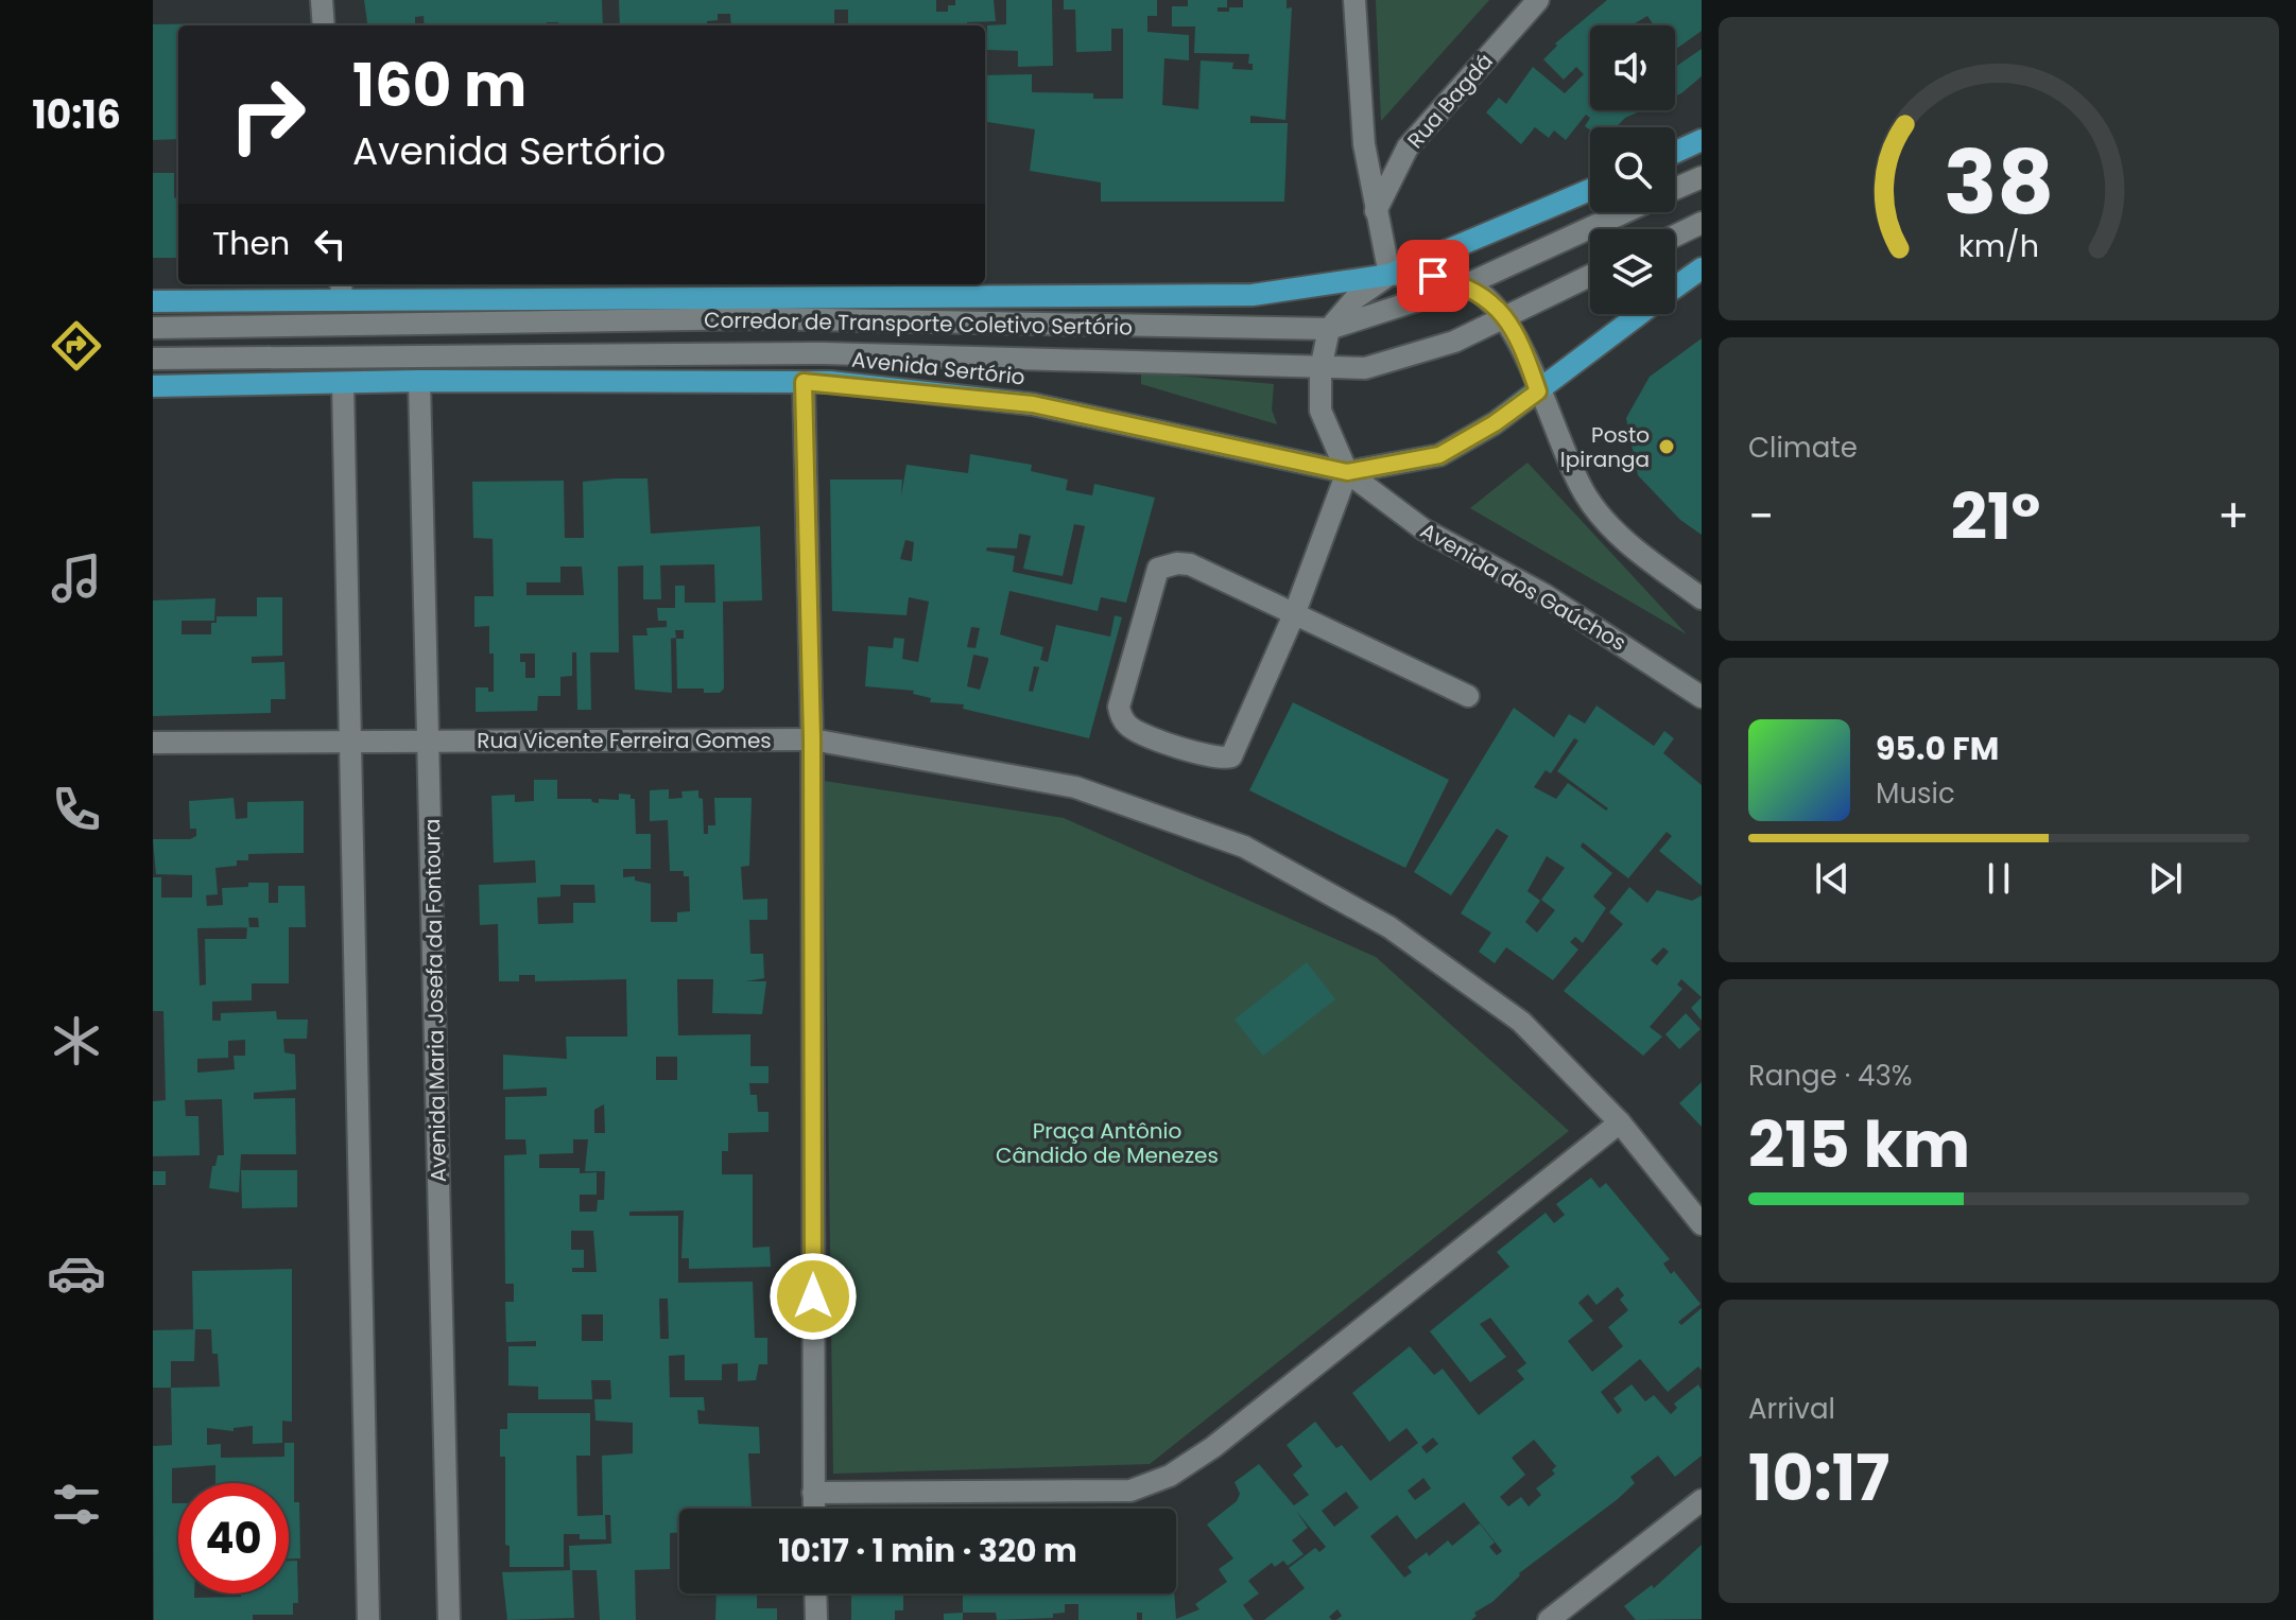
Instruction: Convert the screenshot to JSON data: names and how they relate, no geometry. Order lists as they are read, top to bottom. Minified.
{"streets":{"main road":["Avenida Sertório"],"street":["Rua Bagdá","Corredor de Transporte Coletivo Sertório","Avenida dos Gaúchos","Rua Vicente Ferreira Gomes","Avenida Maria Josefa da Fontoura"]},"crossings":[["Avenida Sertório","Avenida dos Gaúchos"],["Avenida Sertório","Avenida Maria Josefa da Fontoura"],["Rua Vicente Ferreira Gomes","Avenida Maria Josefa da Fontoura"]],"parks":["Praça Antônio Cândido de Menezes"],"places":["Posto Ipiranga"],"page":{"tabs":"10:16","turn":["160 m","Avenida Sertório"],"then":"Then","tile":["Climate",["Range · 43%","215 km"],["Arrival","10:17"]],"heat":["−","21°","+"],"song":["95.0 FM","Music"],"limit":"40","trip":"10:17 · 1 min · 320 m","gauge":["38","km/h"]}}
